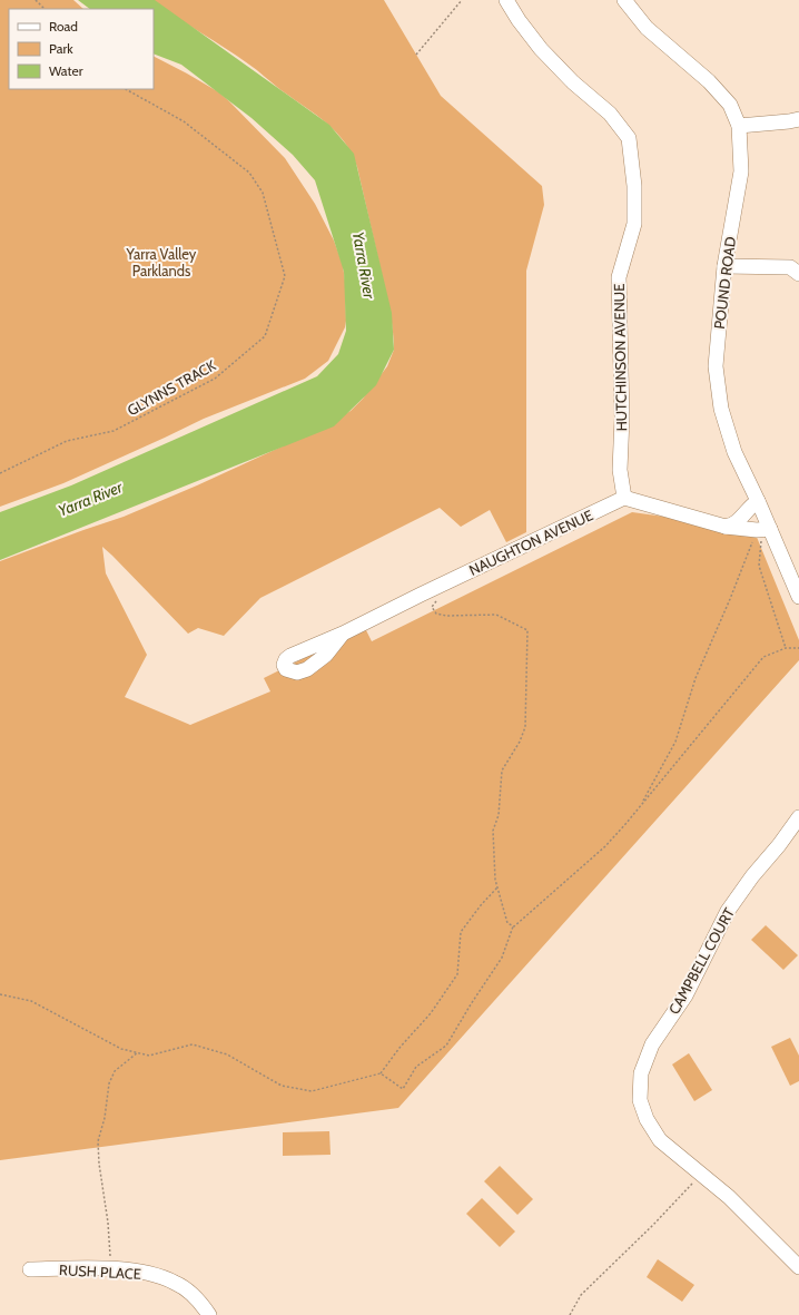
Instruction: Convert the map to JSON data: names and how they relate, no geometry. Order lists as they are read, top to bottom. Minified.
{"streets":{"street":["POUND ROAD","HUTCHINSON AVENUE","NAUGHTON AVENUE","CAMPBELL COURT","RUSH PLACE"],"path":["GLYNNS TRACK"]},"crossings":[["HUTCHINSON AVENUE","NAUGHTON AVENUE"]],"water":["Yarra River"],"parks":["Yarra Valley Parklands"],"legend":["Road","Park","Water"]}
